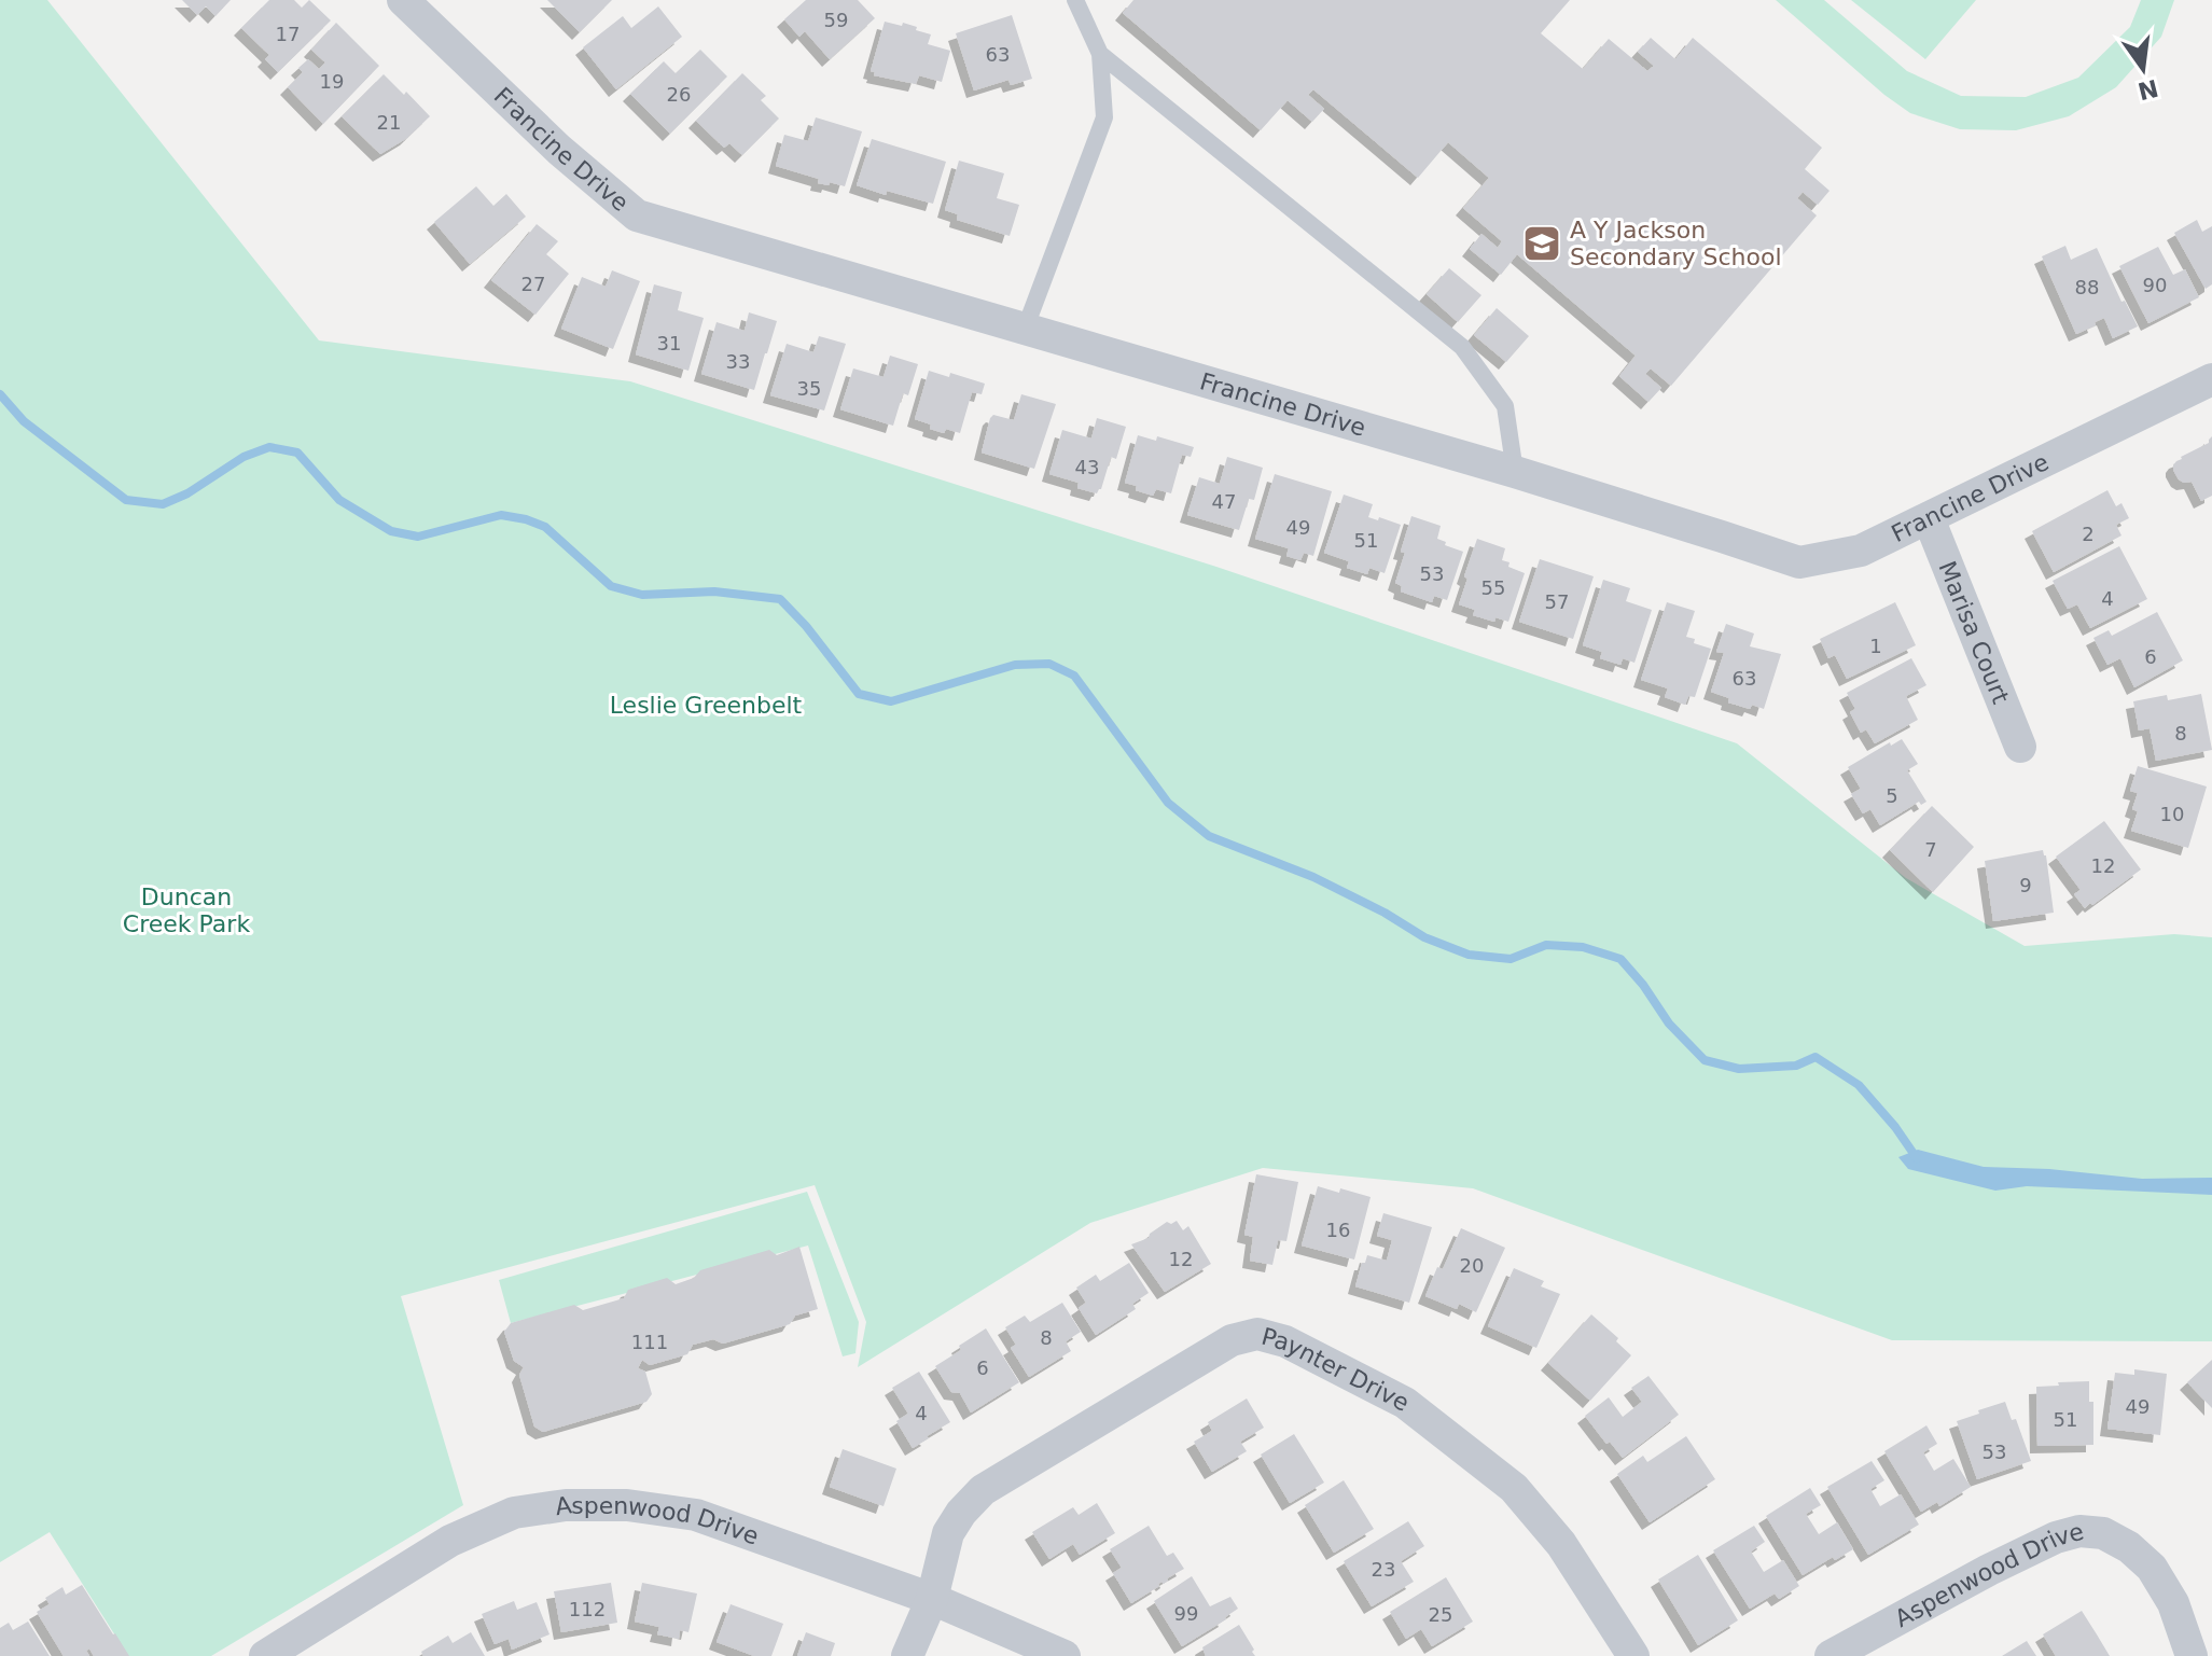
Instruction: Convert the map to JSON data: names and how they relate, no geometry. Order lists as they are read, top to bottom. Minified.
{"streets":{"street":["Francine Drive","Marisa Court","Paynter Drive","Aspenwood Drive"]},"crossings":[["Francine Drive","Marisa Court"],["Paynter Drive","Aspenwood Drive"]],"parks":["Leslie Greenbelt","Duncan Creek Park"],"places":{"school or university":["A Y Jackson Secondary School"]},"house_numbers":["59","17","63","19","26","21","27","90","88","31","33","35","43","47","49","2","51","53","55","4","57","1","6","63","8","5","10","7","12","9","16","12","20","8","111","6","49","4","51","53","23","112","99","25"],"north":"bottom"}
